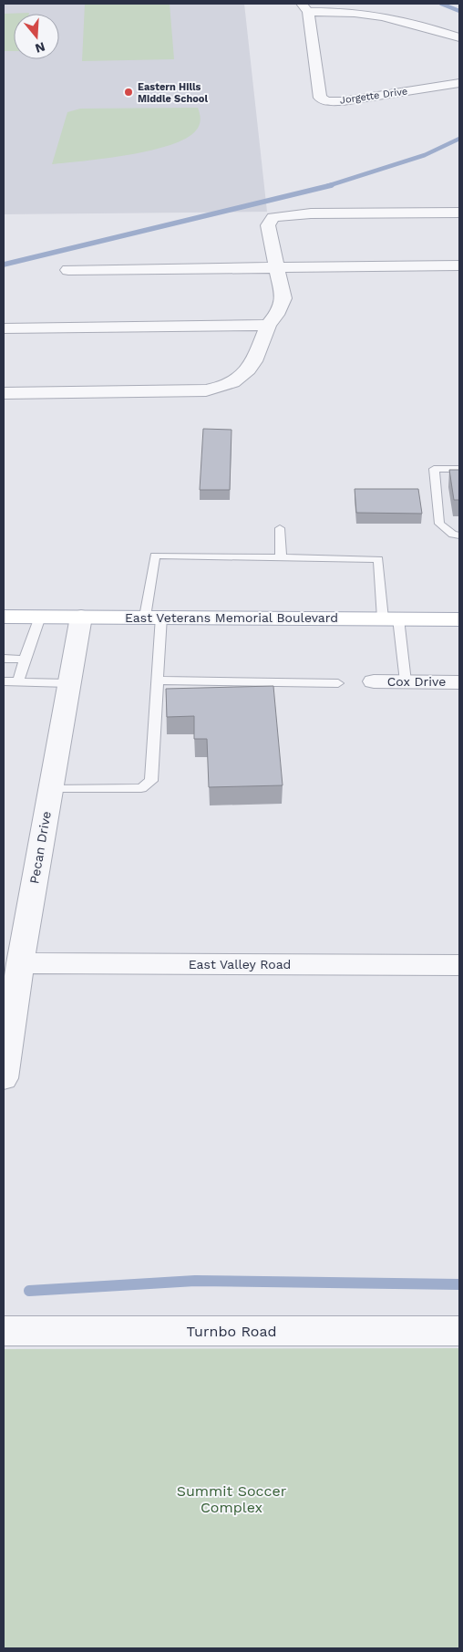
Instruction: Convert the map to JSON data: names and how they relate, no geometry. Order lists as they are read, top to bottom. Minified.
{"streets":{"main road":["East Veterans Memorial Boulevard"],"street":["Jorgette Drive","Cox Drive","Pecan Drive","East Valley Road","Turnbo Road"]},"crossings":[["East Veterans Memorial Boulevard","Pecan Drive"],["Pecan Drive","East Valley Road"]],"parks":["Summit Soccer Complex"],"places":["Eastern Hills Middle School"],"north":"bottom"}
